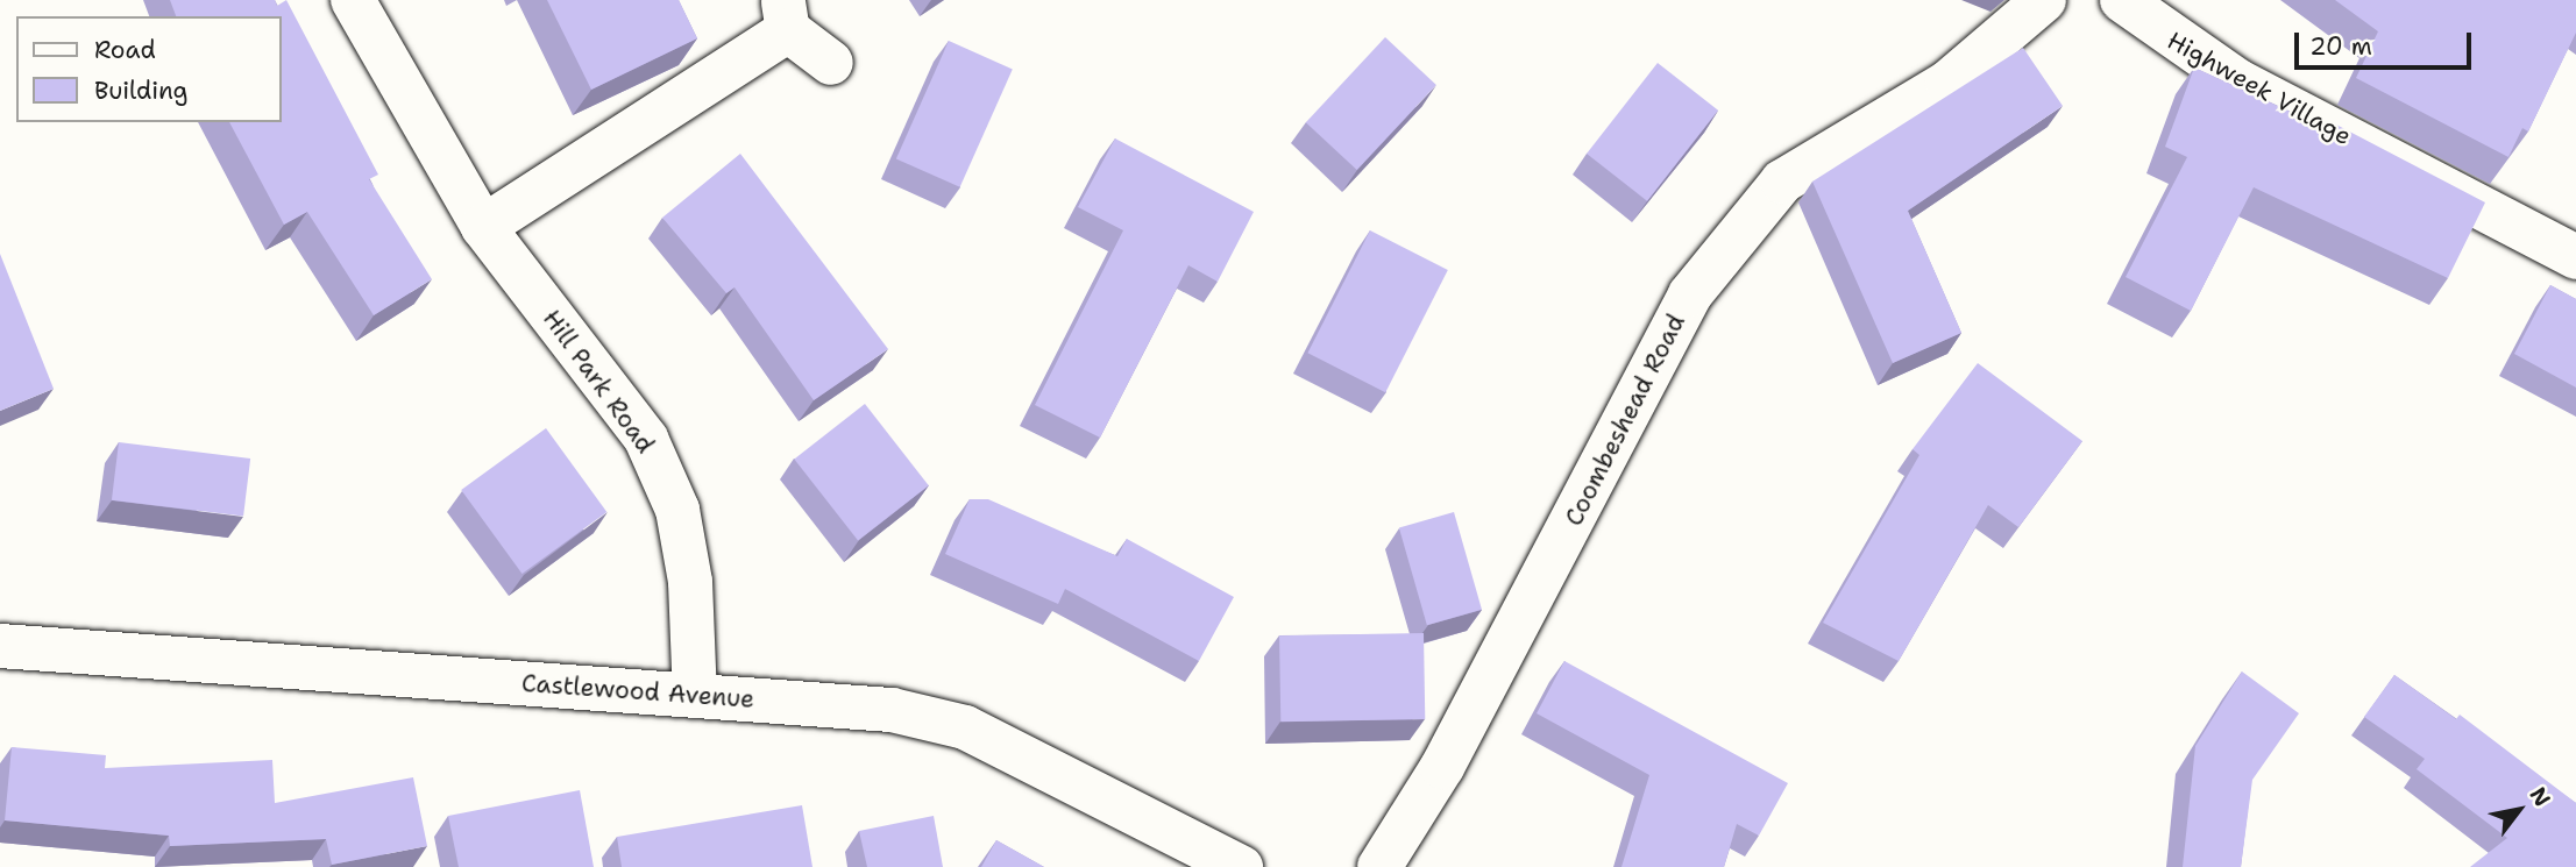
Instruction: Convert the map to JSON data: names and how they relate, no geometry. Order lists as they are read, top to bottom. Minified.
{"streets":{"street":["Highweek Village","Hill Park Road","Coombeshead Road","Castlewood Avenue"]},"crossings":[["Hill Park Road","Castlewood Avenue"]],"legend":["Road","Building"],"scale_bar":"20 m","north":"top right"}
